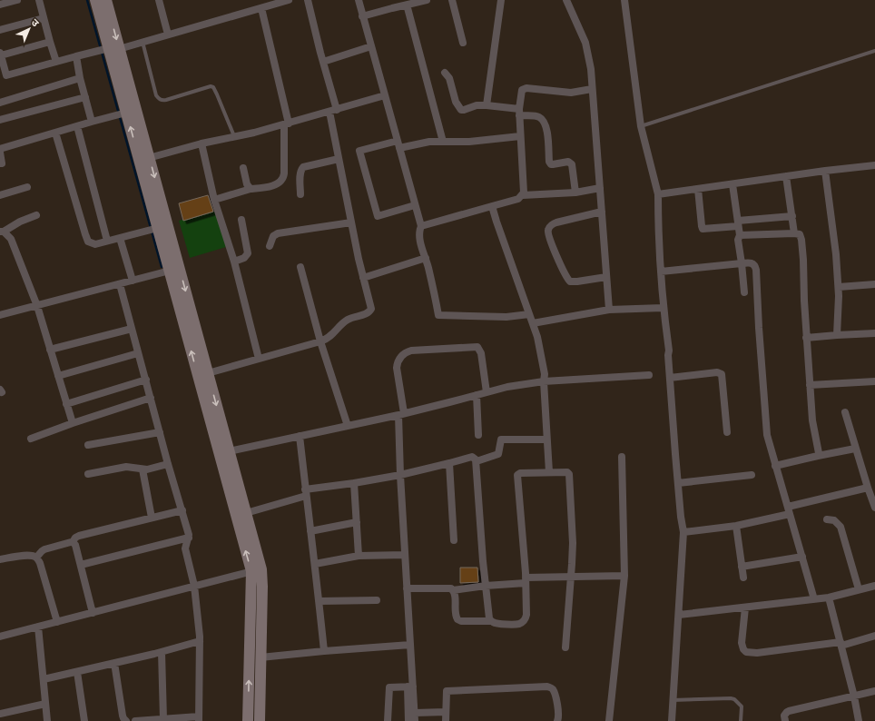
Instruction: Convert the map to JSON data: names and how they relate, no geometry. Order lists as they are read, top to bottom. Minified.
{"north":"top right"}
